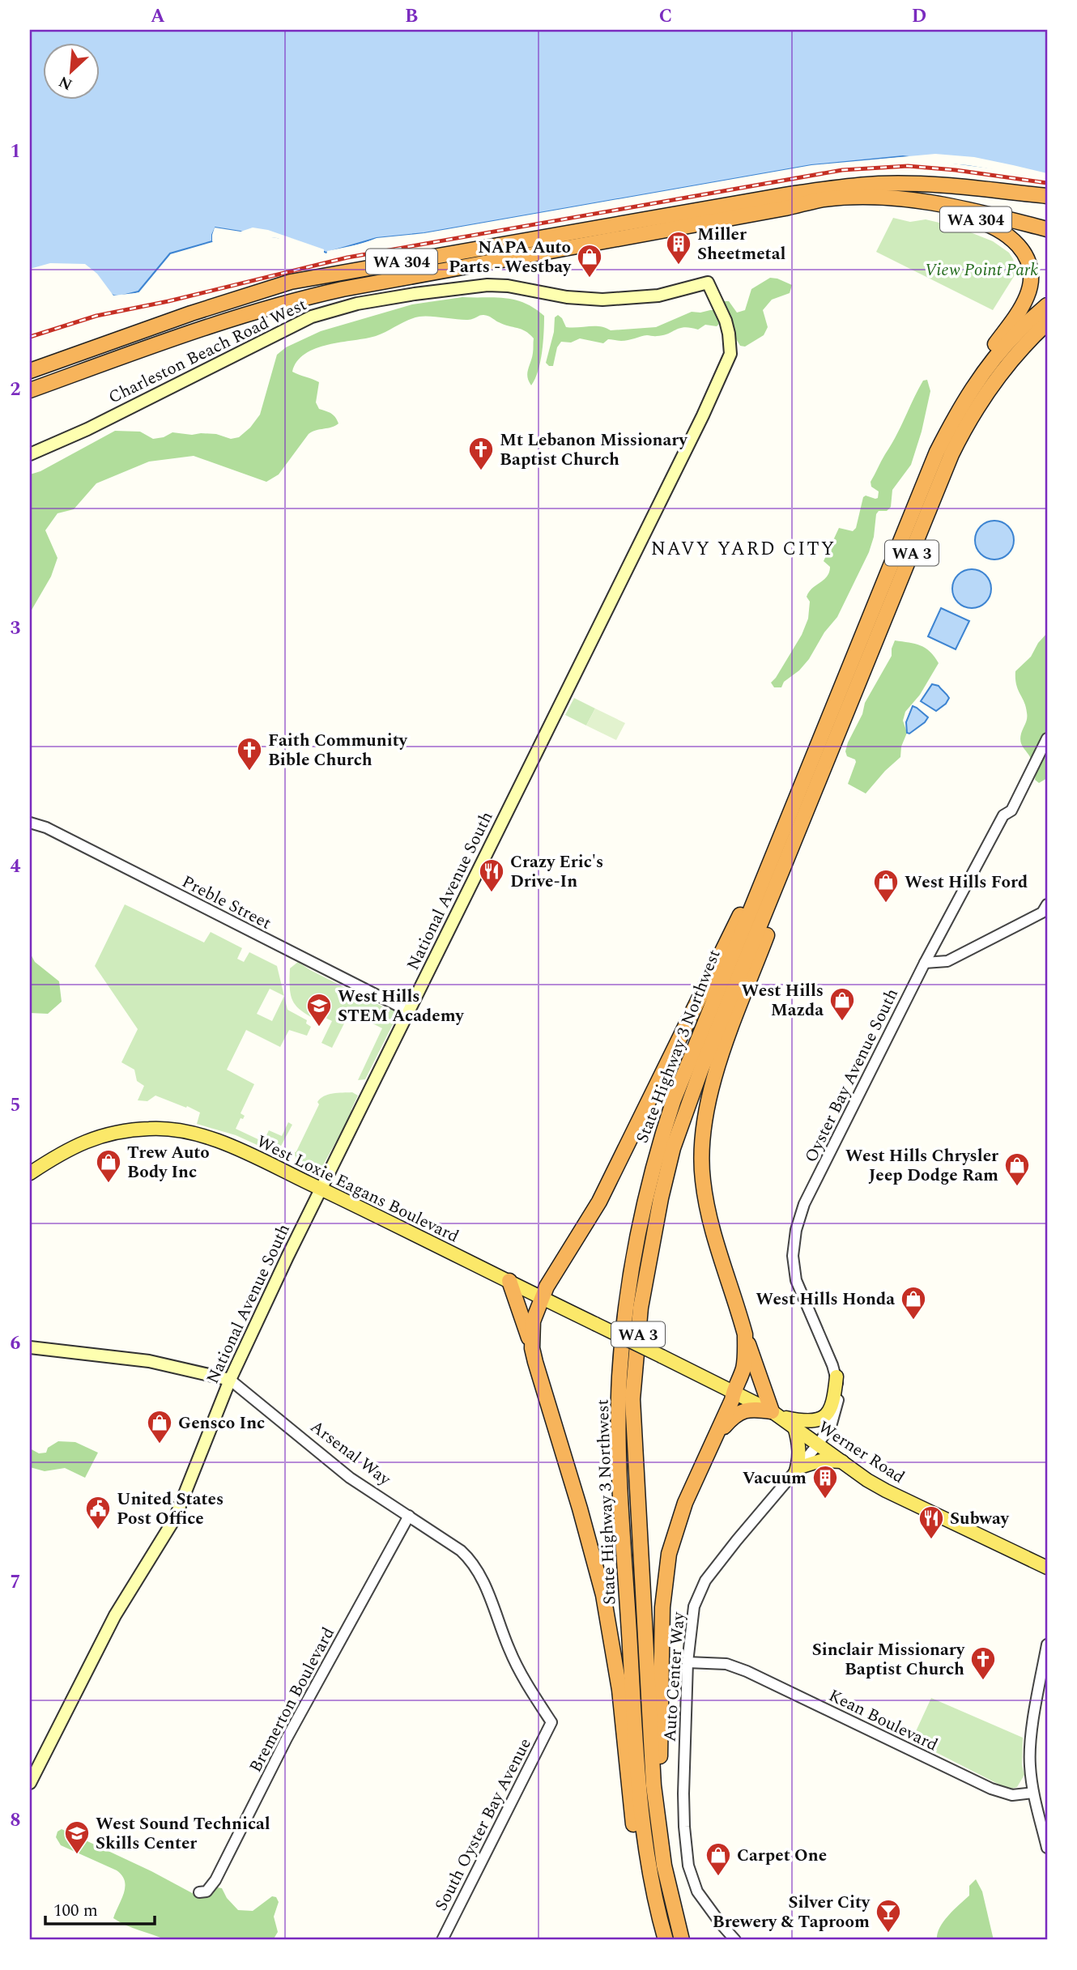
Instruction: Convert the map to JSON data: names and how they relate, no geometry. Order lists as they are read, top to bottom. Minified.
{"streets":{"highway":["WA 304","WA 3","State Highway 3 Northwest"],"main road":["Charleston Beach Road West","National Avenue South","West Loxie Eagans Boulevard","Werner Road","Arsenal Way"],"street":["Preble Street","Oyster Bay Avenue South","Auto Center Way","Bremerton Boulevard","Kean Boulevard","South Oyster Bay Avenue"]},"crossings":[["WA 304","State Highway 3 Northwest"],["Charleston Beach Road West","National Avenue South"],["National Avenue South","Preble Street"],["National Avenue South","West Loxie Eagans Boulevard"],["National Avenue South","Arsenal Way"],["Oyster Bay Avenue South","Werner Road"],["Oyster Bay Avenue South","Auto Center Way"],["West Loxie Eagans Boulevard","Werner Road"],["Werner Road","Auto Center Way"],["Arsenal Way","Bremerton Boulevard"],["Arsenal Way","South Oyster Bay Avenue"],["Auto Center Way","Kean Boulevard"]],"districts":["NAVY YARD CITY"],"parks":["View Point Park"],"places":{"building":["Miller Sheetmetal","Vacuum"],"shop":["NAPA Auto Parts - Westbay","West Hills Ford","West Hills Mazda","Trew Auto Body Inc","West Hills Chrysler Jeep Dodge Ram","West Hills Honda","Gensco Inc","Carpet One"],"church":["Mt Lebanon Missionary Baptist Church","Faith Community Bible Church","Sinclair Missionary Baptist Church"],"restaurant":["Crazy Eric's Drive-In","Subway"],"school or university":["West Hills STEM Academy","West Sound Technical Skills Center"],"public building":["United States Post Office"],"bar":["Silver City Brewery & Taproom"]},"scale_bar":"100 m","north":"bottom left","grid":{"columns":["A","B","C","D"],"rows":["1","2","3","4","5","6","7","8"]}}
